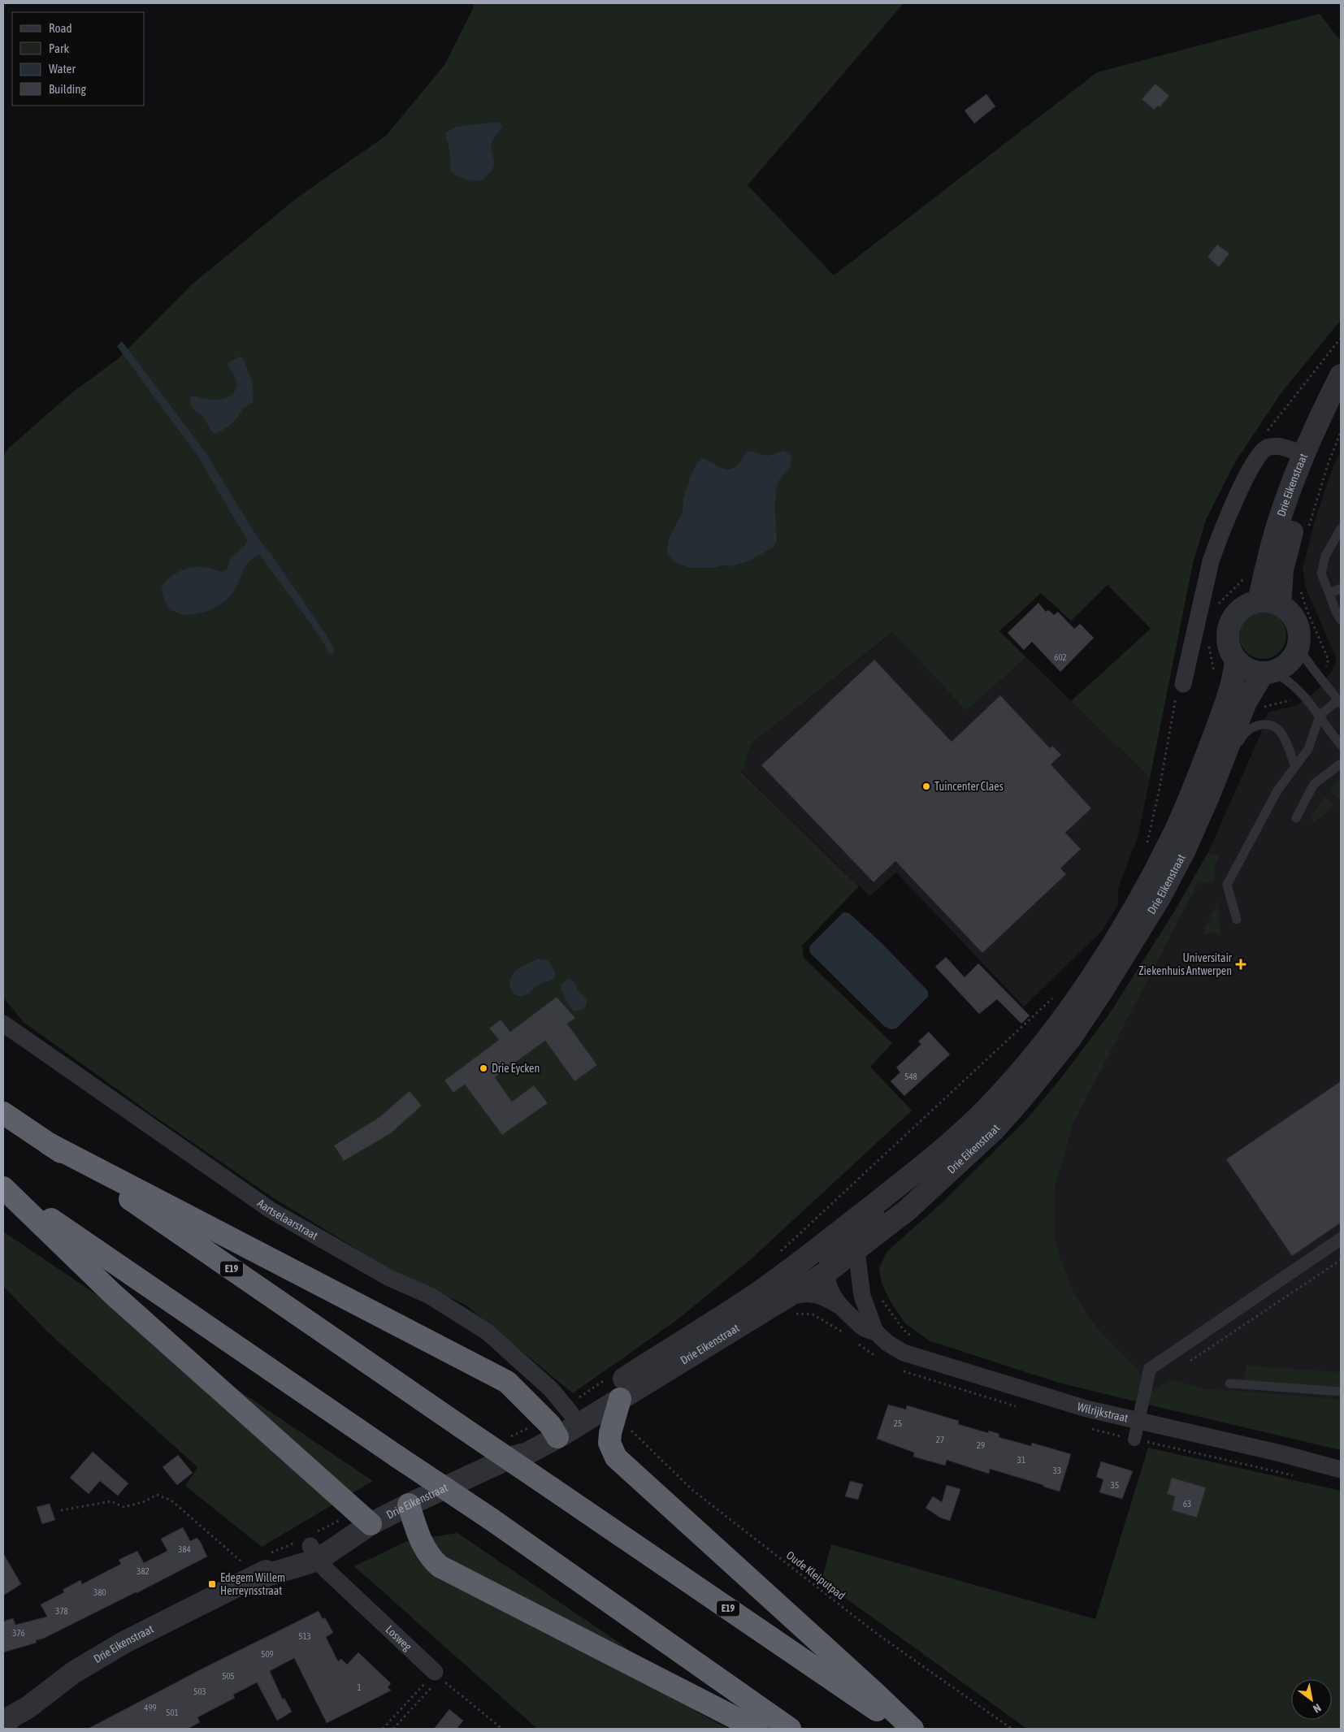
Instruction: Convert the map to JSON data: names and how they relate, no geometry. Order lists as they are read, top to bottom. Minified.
{"streets":{"highway":["E19"],"street":["Drie Eikenstraat","Aartselaarstraat","Wilrijkstraat","Losweg"],"path":["Oude Kleiputpad"]},"crossings":[["Drie Eikenstraat","Aartselaarstraat"],["Drie Eikenstraat","Wilrijkstraat"],["Drie Eikenstraat","Losweg"]],"places":{"other":["Tuincenter Claes","Drie Eycken"],"health":["Universitair Ziekenhuis Antwerpen"],"transit":["Edegem Willem Herreynsstraat"]},"house_numbers":["602","548","25","27","29","31","33","35","63","384","382","380","378","376","513","509","505","1","503","499","501"],"legend":["Road","Park","Water","Building"],"north":"bottom right"}
